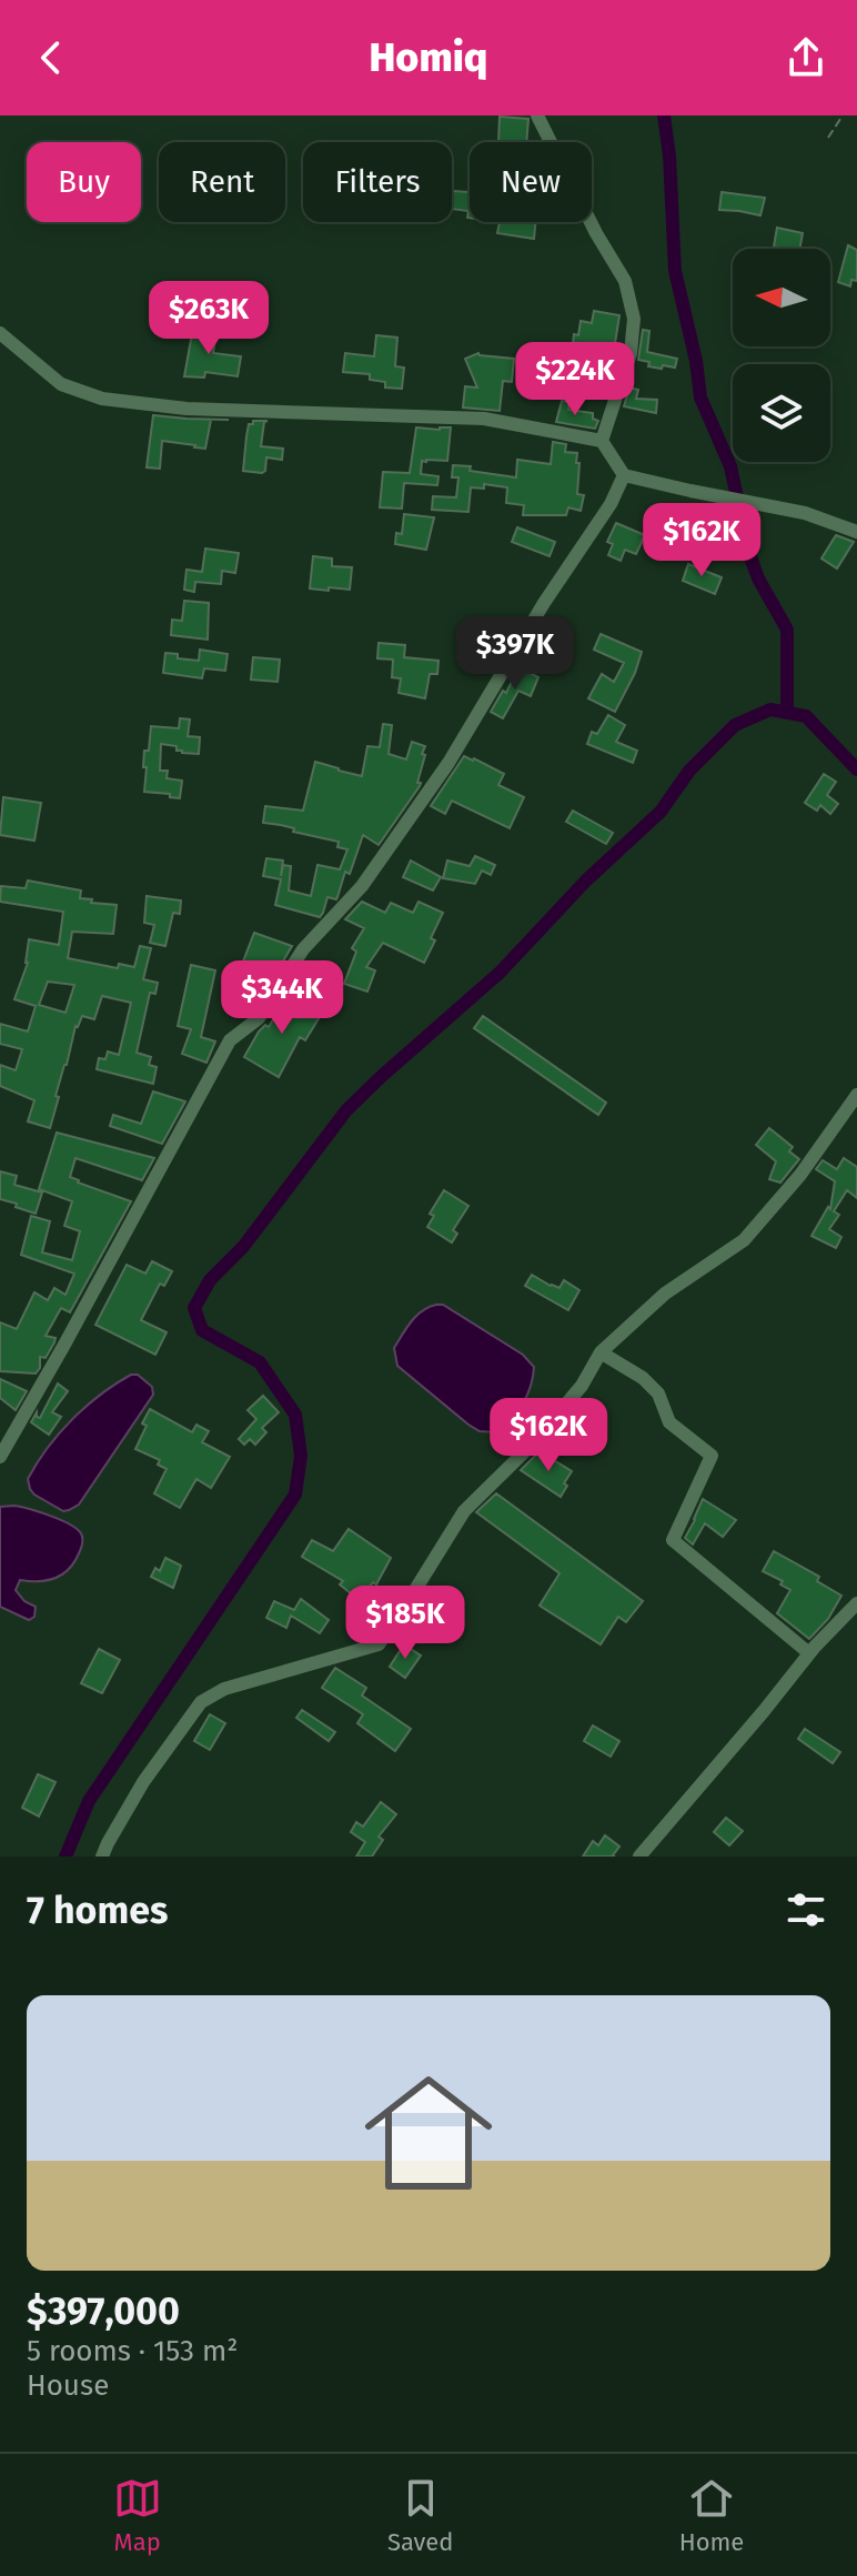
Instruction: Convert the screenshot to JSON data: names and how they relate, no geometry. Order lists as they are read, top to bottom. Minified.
{"north":"left","page":{"header":"Homiq","chip":["Buy","Rent","Filters","New"],"price":["$263K","$224K","$162K","$397K","$344K","$162K","$185K"],"heading":"7 homes","list":[{"name":"$397,000","note":"5 rooms · 153 m² · House"}],"tabs":["Map","Saved","Home"]}}
